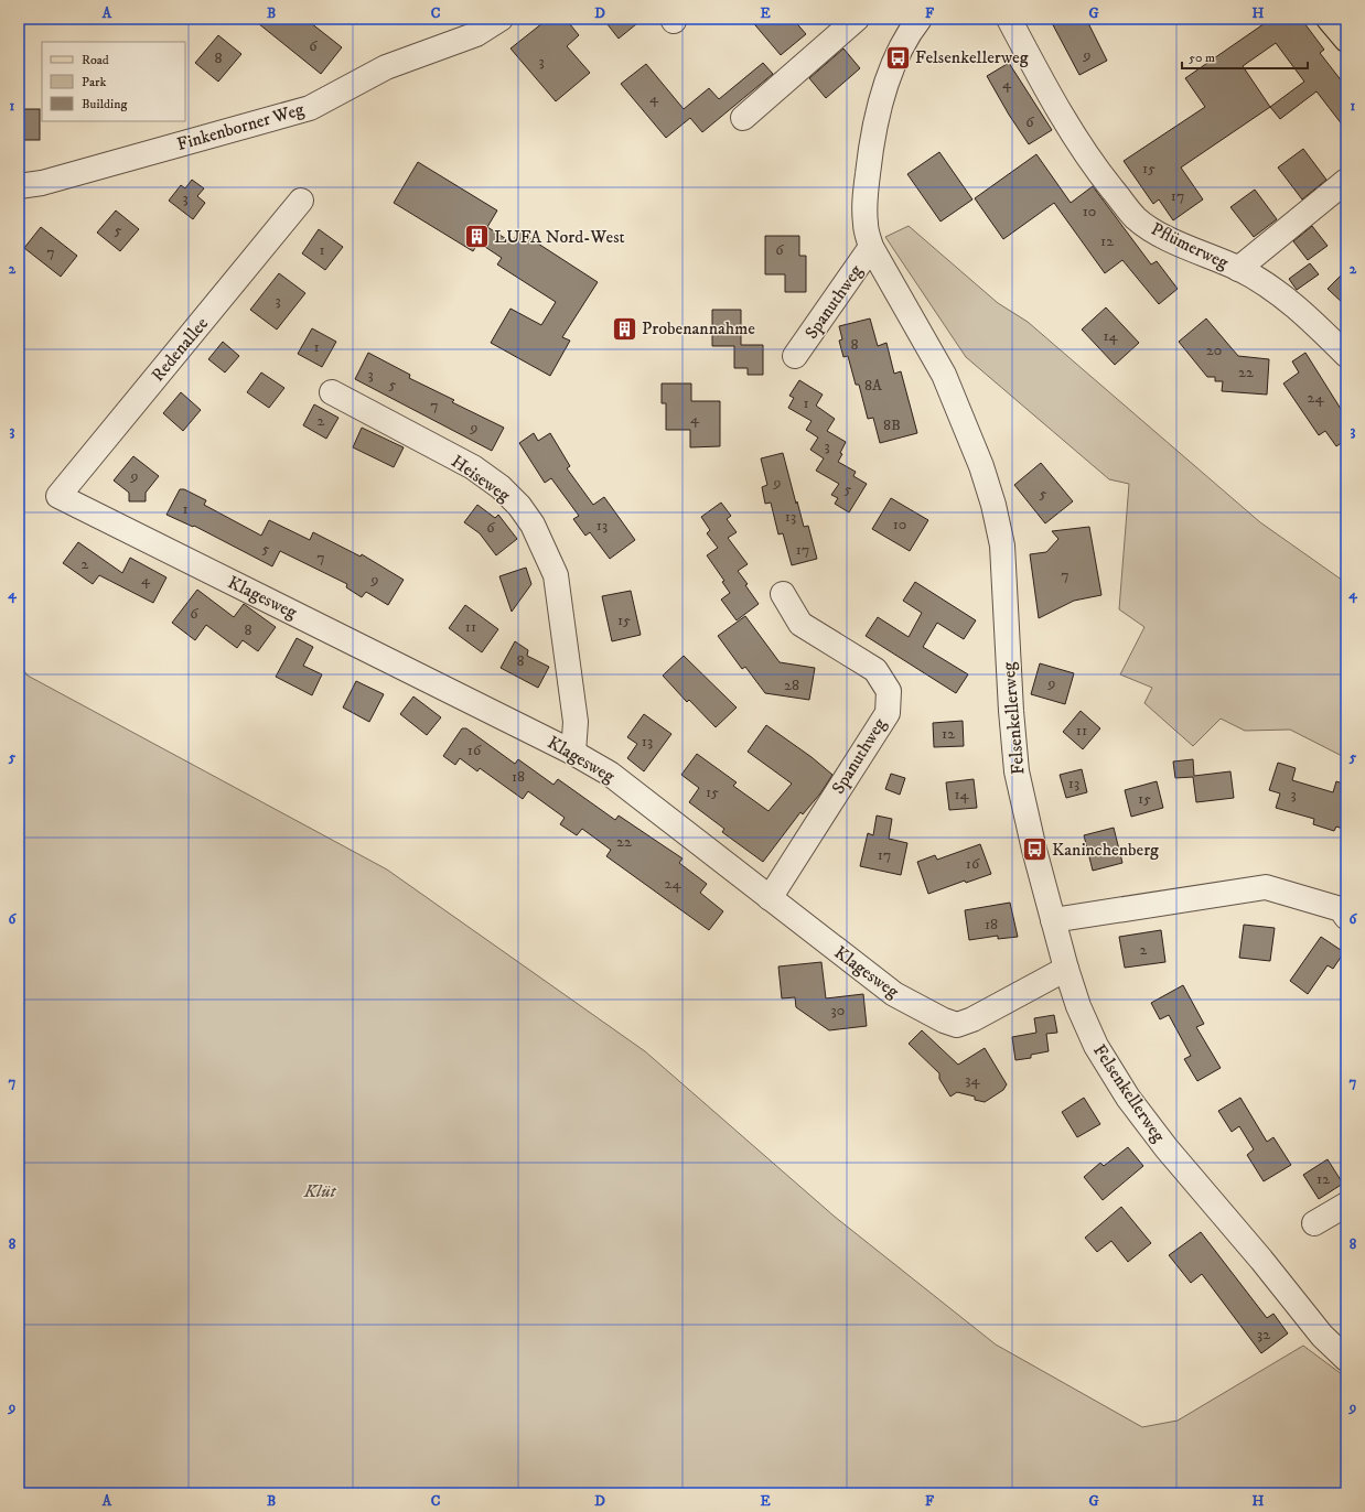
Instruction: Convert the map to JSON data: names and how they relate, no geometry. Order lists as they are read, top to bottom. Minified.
{"streets":{"street":["Finkenborner Weg","Pflümerweg","Spanuthweg","Redenallee","Heiseweg","Klagesweg","Felsenkellerweg"]},"crossings":[["Spanuthweg","Klagesweg"],["Spanuthweg","Felsenkellerweg"],["Redenallee","Klagesweg"],["Heiseweg","Klagesweg"],["Klagesweg","Felsenkellerweg"]],"parks":["Klüt"],"places":{"bus stop":["Felsenkellerweg","Kaninchenberg"],"building":["LUFA Nord-West","Probenannahme"]},"house_numbers":["6","9","8","3","4","4","6","15","17","3","10","5","12","1","6","7","3","14","8","1","20","22","3","5","8A","24","1","7","4","2","8B","9","3","9","9","5","5","1","13","10","13","6","5","17","7","2","7","4","9","6","15","11","8","8","9","28","11","12","13","16","18","13","15","14","3","15","22","17","16","24","18","2","30","34","12","32"],"legend":["Road","Park","Building"],"scale_bar":"50 m","grid":{"columns":["A","B","C","D","E","F","G","H"],"rows":["1","2","3","4","5","6","7","8","9"]}}
